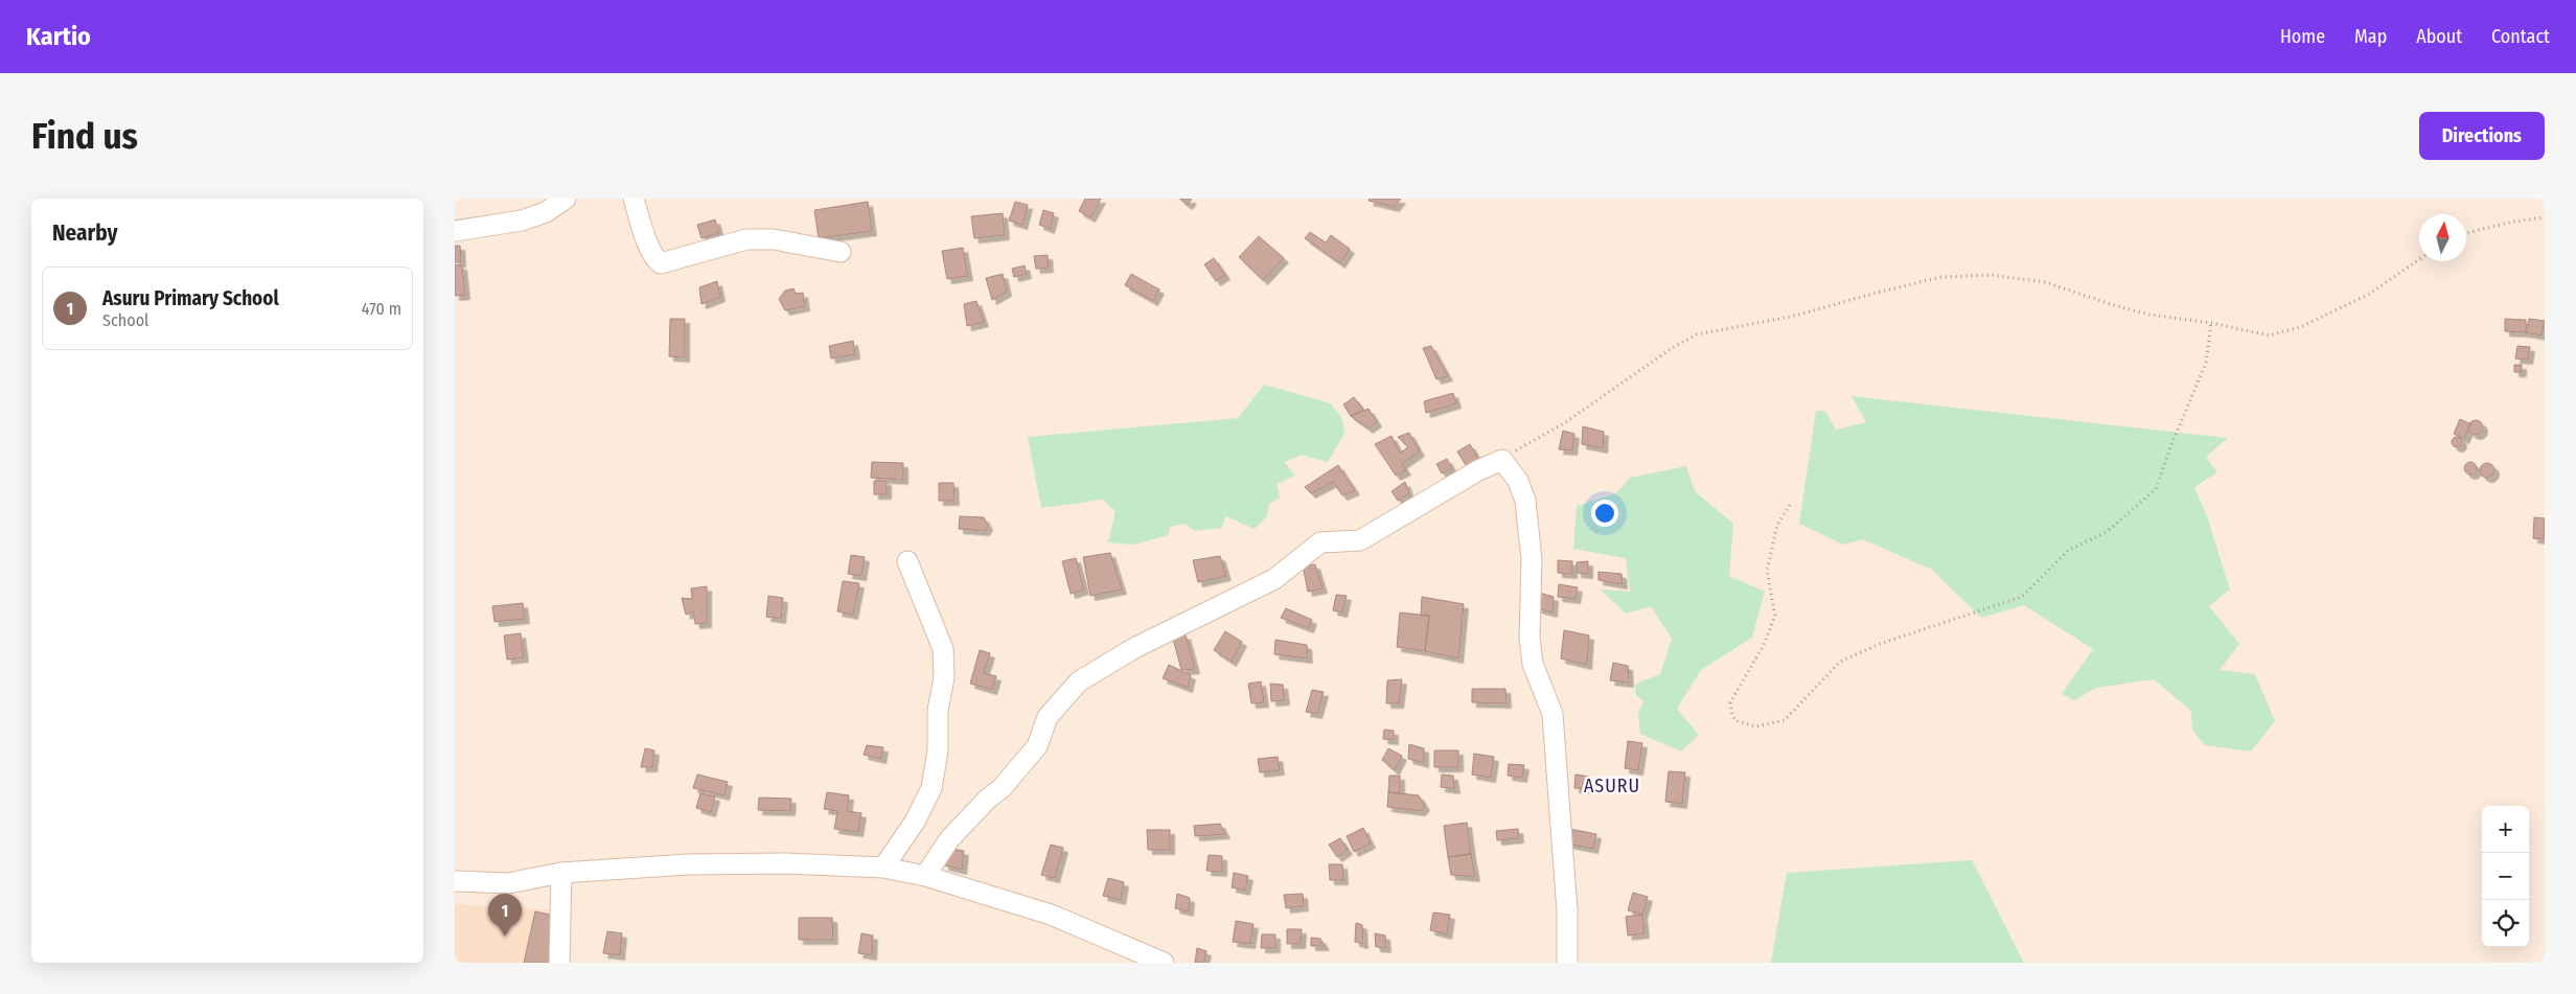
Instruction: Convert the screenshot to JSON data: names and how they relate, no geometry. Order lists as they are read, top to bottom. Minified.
{"districts":["ASURU"],"north":"top","page":{"header":"Kartio","nav":["Home","Map","About","Contact"],"buttons":"Directions","title":"Find us","heading":"Nearby","list":[{"mark":"1","name":"Asuru Primary School","note":"School","value":"470 m"}],"map_buttons":["+","−"],"pins":"1"}}
